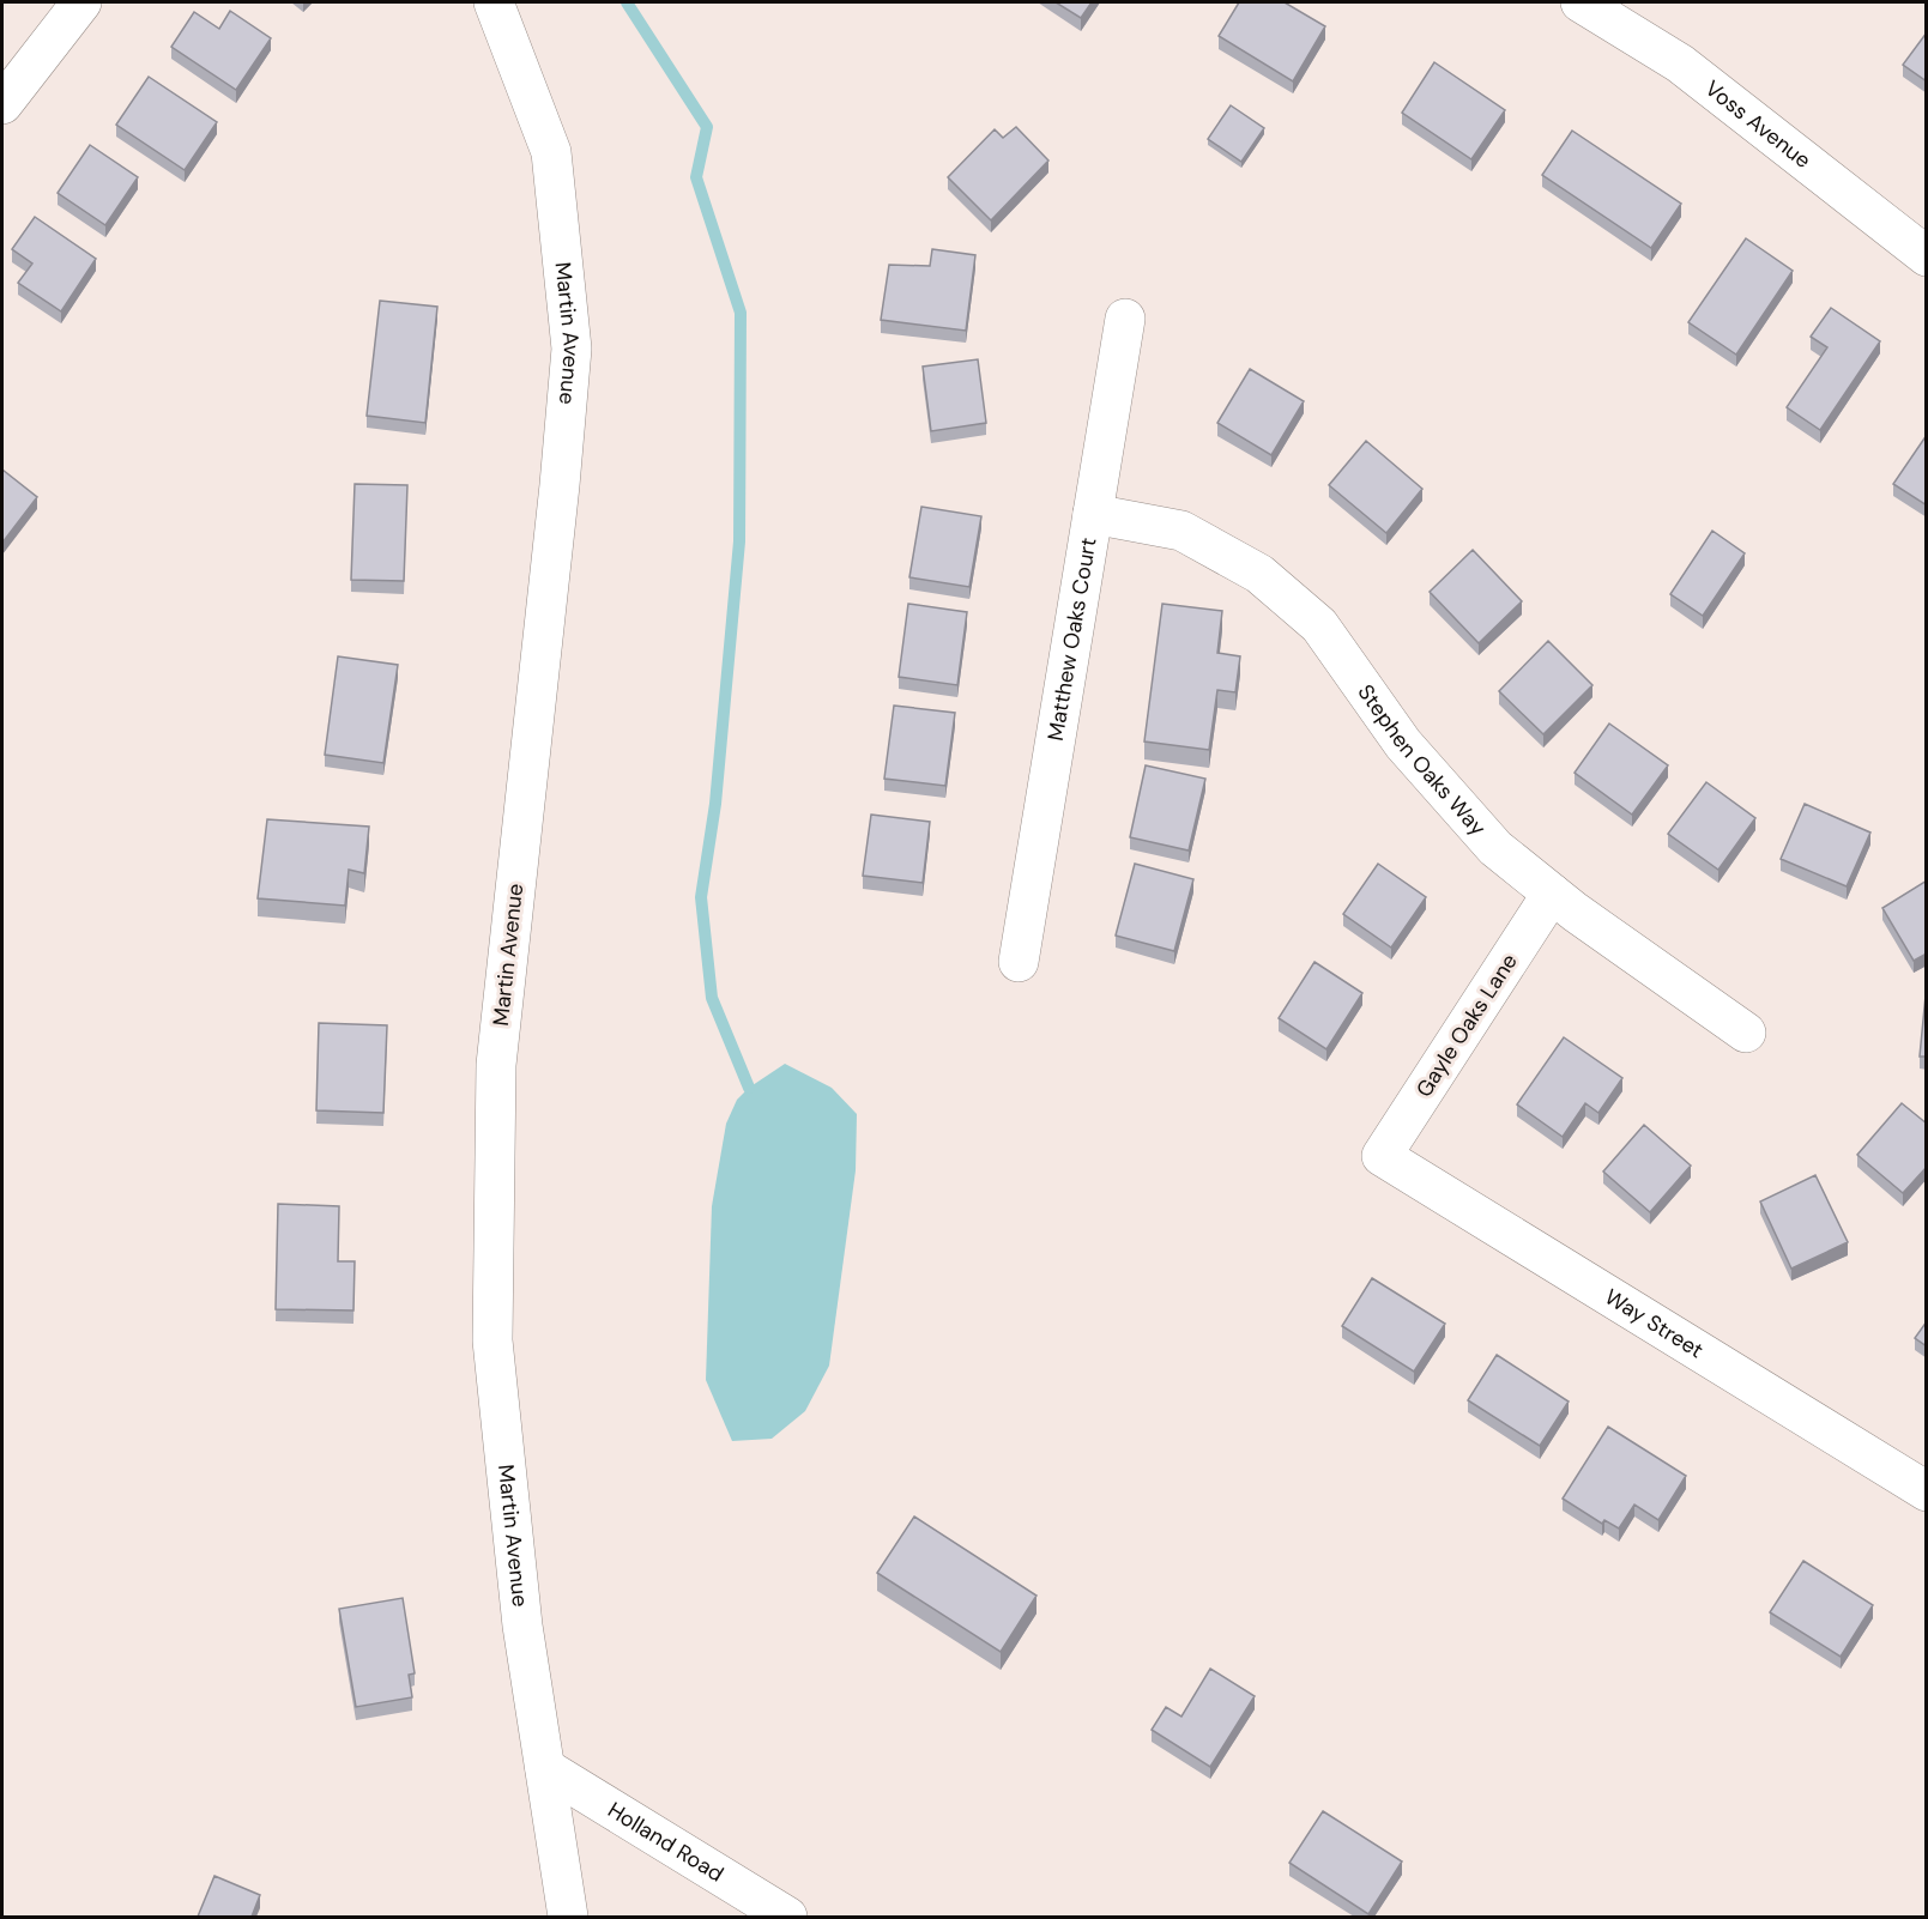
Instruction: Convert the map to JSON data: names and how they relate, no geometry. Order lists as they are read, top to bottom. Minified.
{"streets":{"street":["Voss Avenue","Martin Avenue","Matthew Oaks Court","Stephen Oaks Way","Gayle Oaks Lane","Way Street","Holland Road"]},"crossings":[["Martin Avenue","Holland Road"],["Matthew Oaks Court","Stephen Oaks Way"],["Stephen Oaks Way","Gayle Oaks Lane"],["Gayle Oaks Lane","Way Street"]]}
